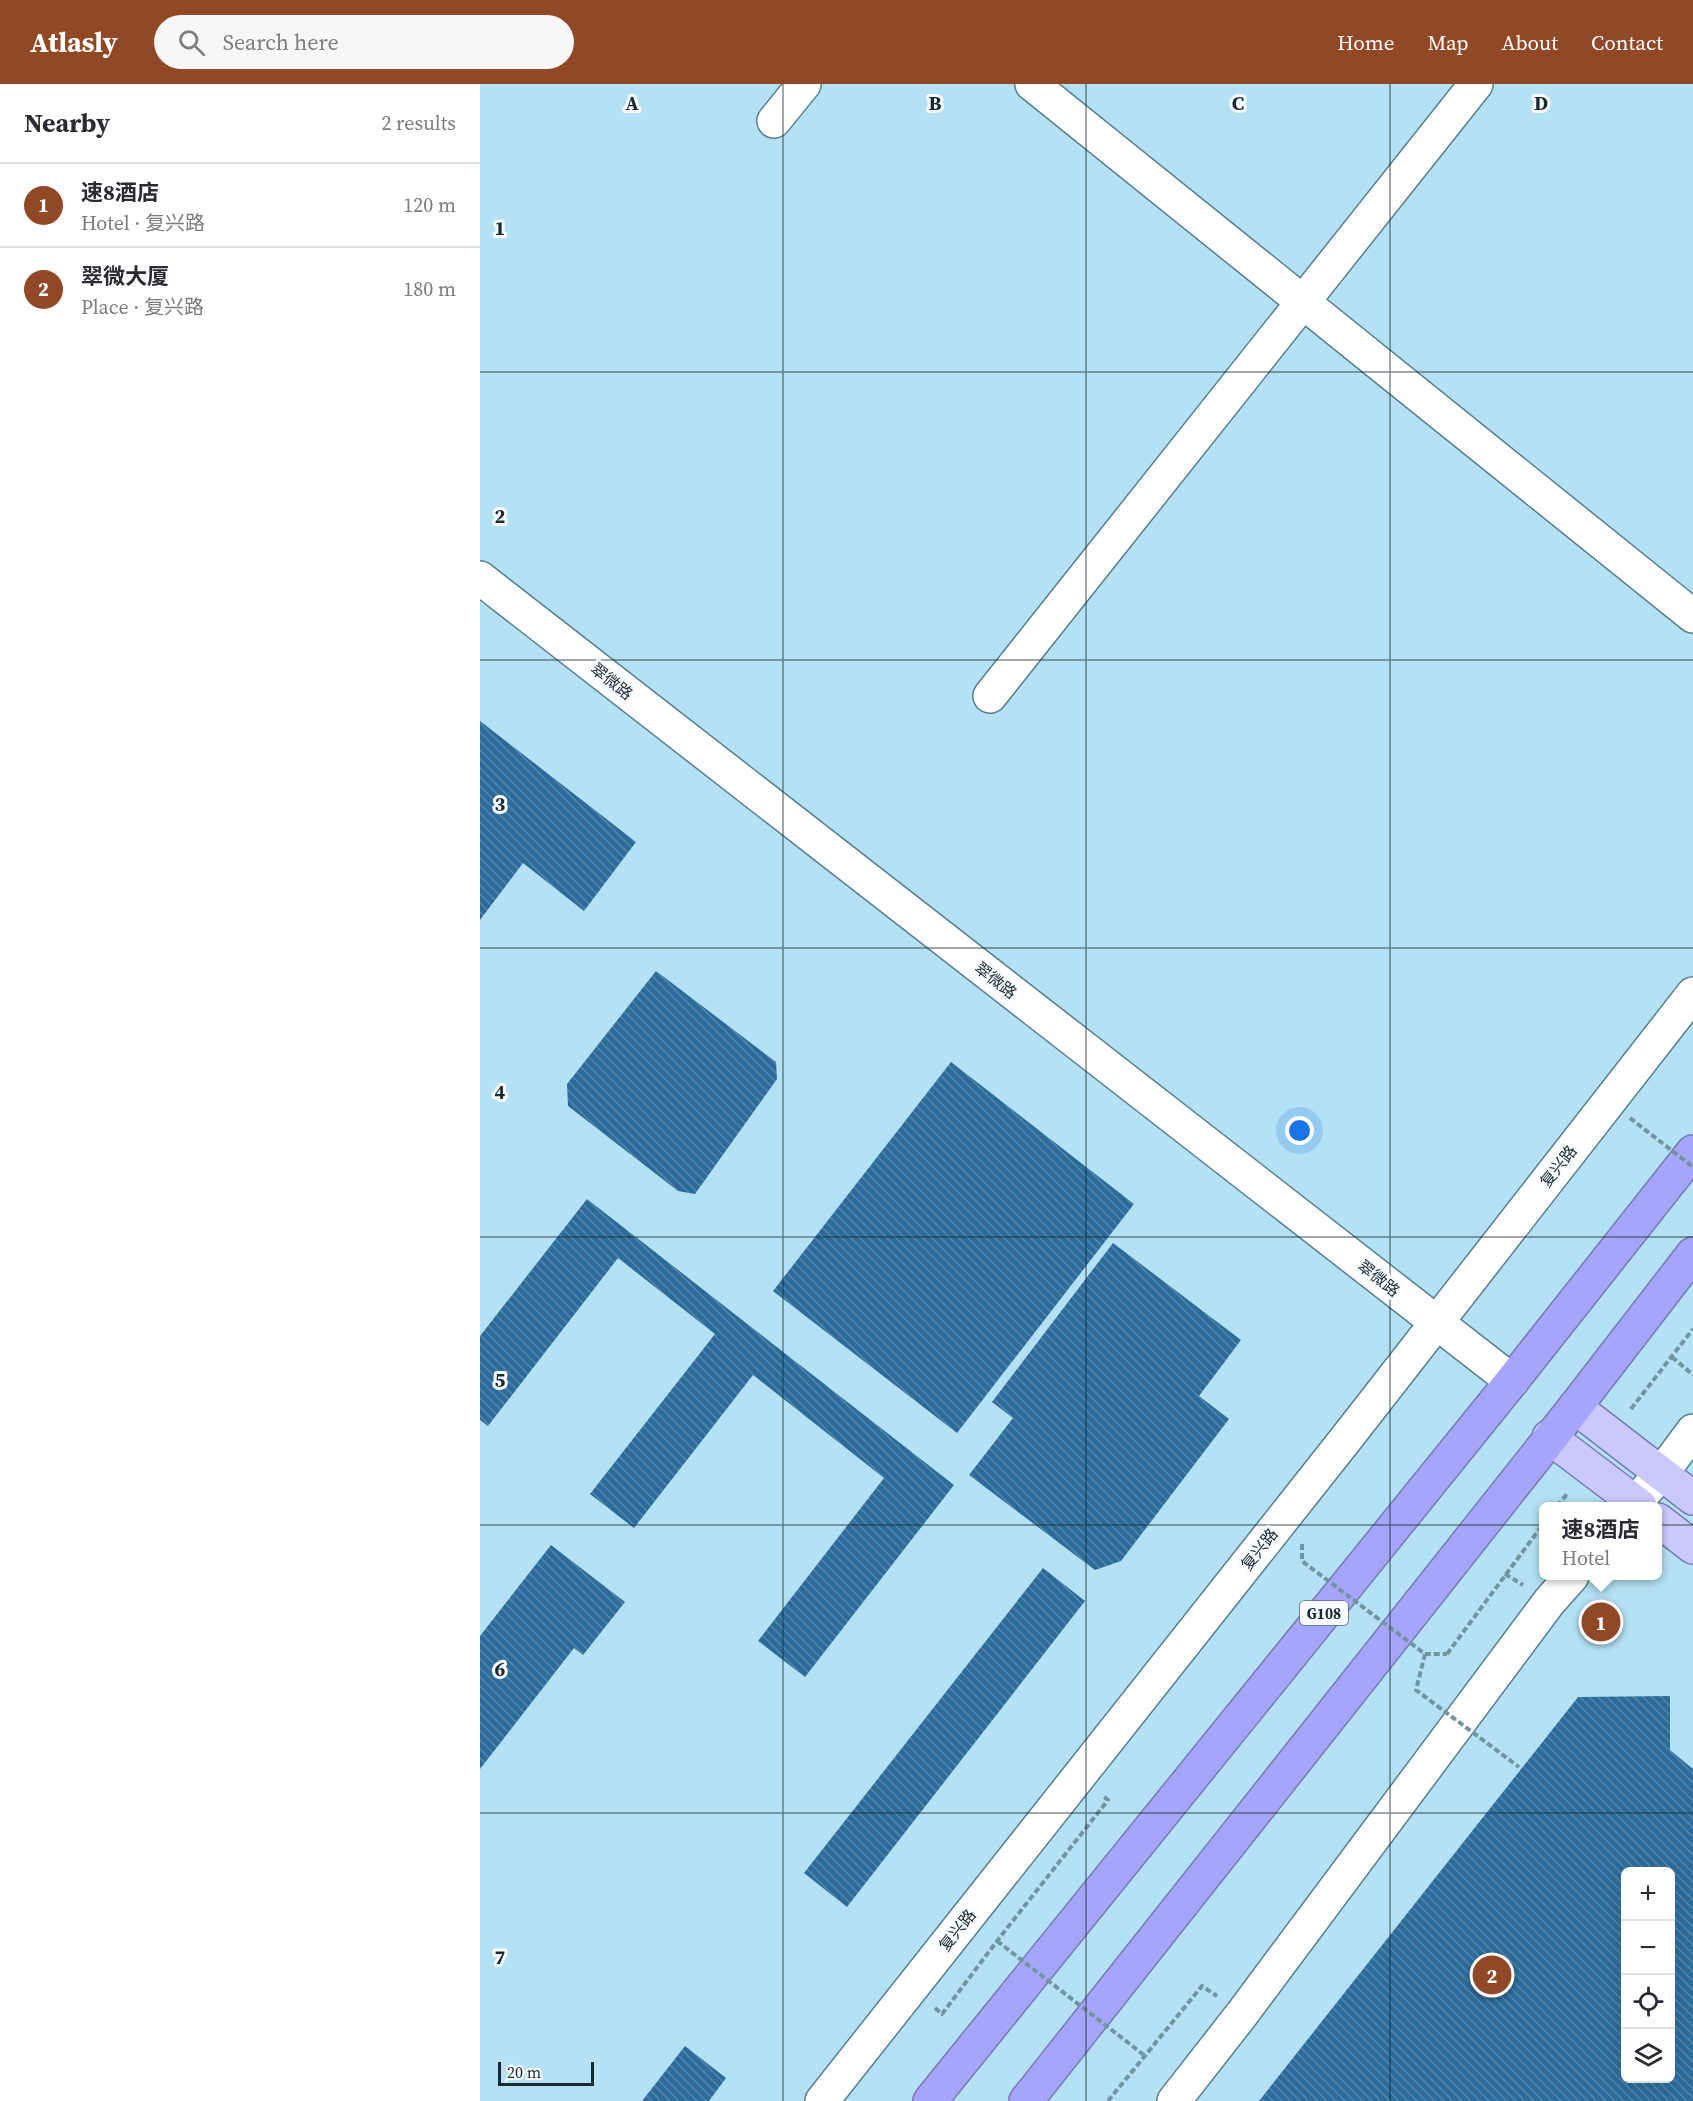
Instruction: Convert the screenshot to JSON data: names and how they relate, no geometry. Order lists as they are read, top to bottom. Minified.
{"streets":{"highway":["G108"],"street":["翠微路","复兴路"]},"crossings":[["翠微路","复兴路"],["翠微路","G108"]],"scale_bar":"20 m","page":{"header":"Atlasly","search":"Search here","nav":["Home","Map","About","Contact"],"heading":["Nearby","2 results"],"list":[{"mark":"1","name":"速8酒店","note":"Hotel · 复兴路","value":"120 m"},{"mark":"2","name":"翠微大厦","note":"Place · 复兴路","value":"180 m"}],"popup":["速8酒店","Hotel"],"pins":["1","2"],"map_buttons":["+","−"],"scale":"20 m"},"grid":{"columns":["A","B","C","D"],"rows":["1","2","3","4","5","6","7"]}}
